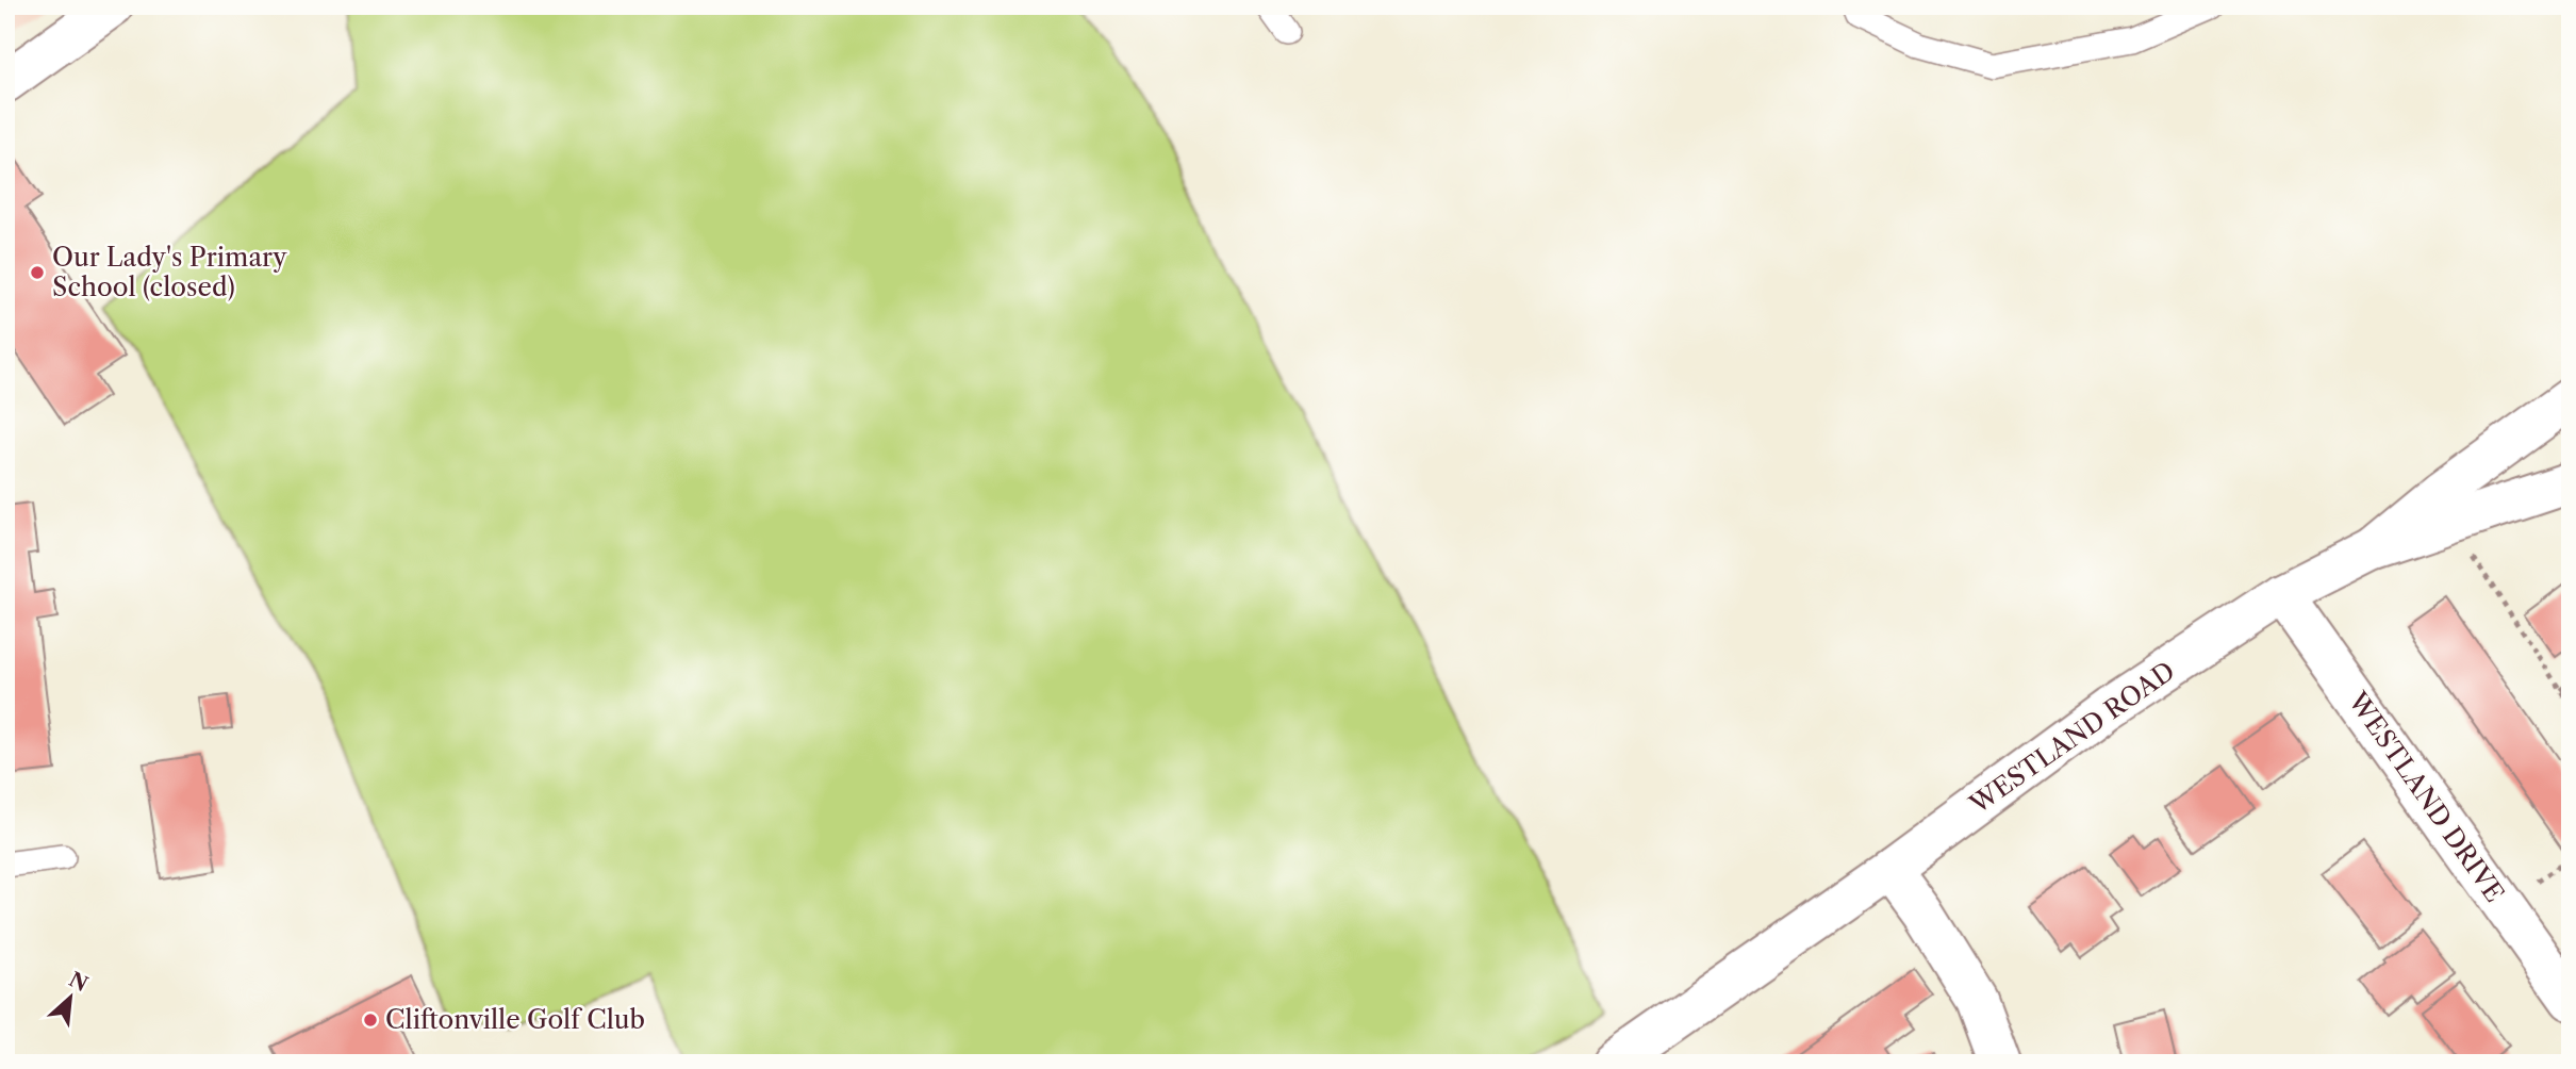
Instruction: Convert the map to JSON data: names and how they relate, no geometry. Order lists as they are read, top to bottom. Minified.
{"streets":{"street":["WESTLAND ROAD","WESTLAND DRIVE"]},"crossings":[["WESTLAND ROAD","WESTLAND DRIVE"]],"places":["Our Lady's Primary School (closed)","Cliftonville Golf Club"],"north":"top right"}
